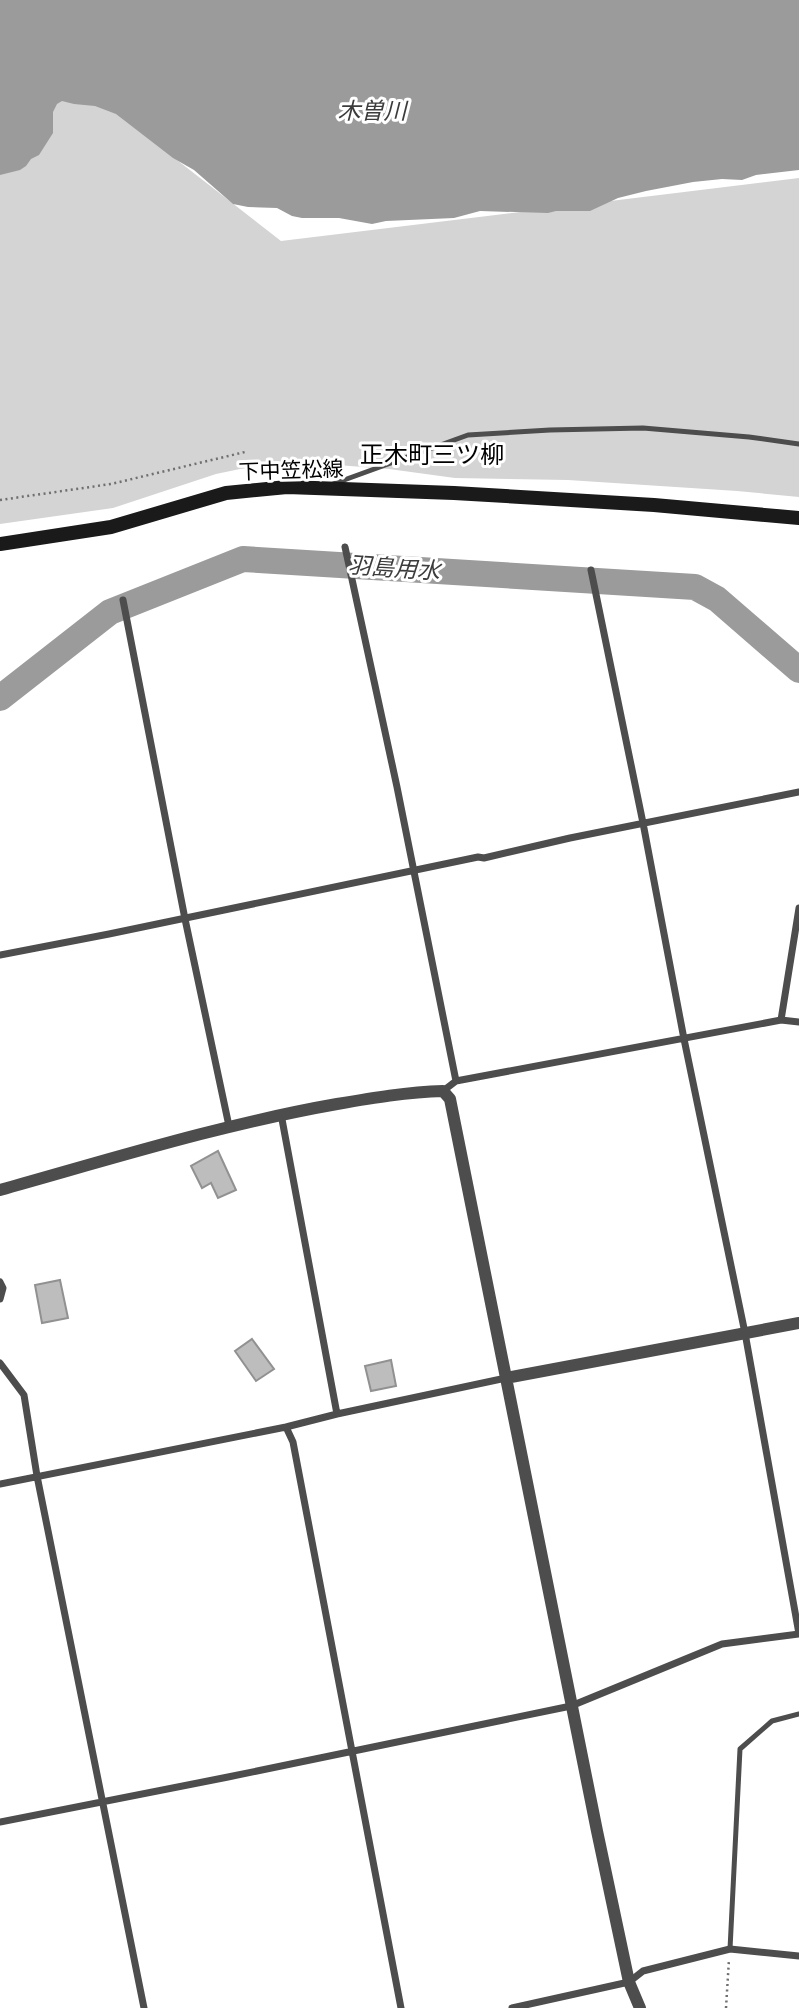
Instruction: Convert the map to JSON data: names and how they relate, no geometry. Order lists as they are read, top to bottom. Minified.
{"streets":{"main road":["下中笠松線"]},"districts":["正木町三ツ柳"],"water":["木曽川","羽島用水"]}
